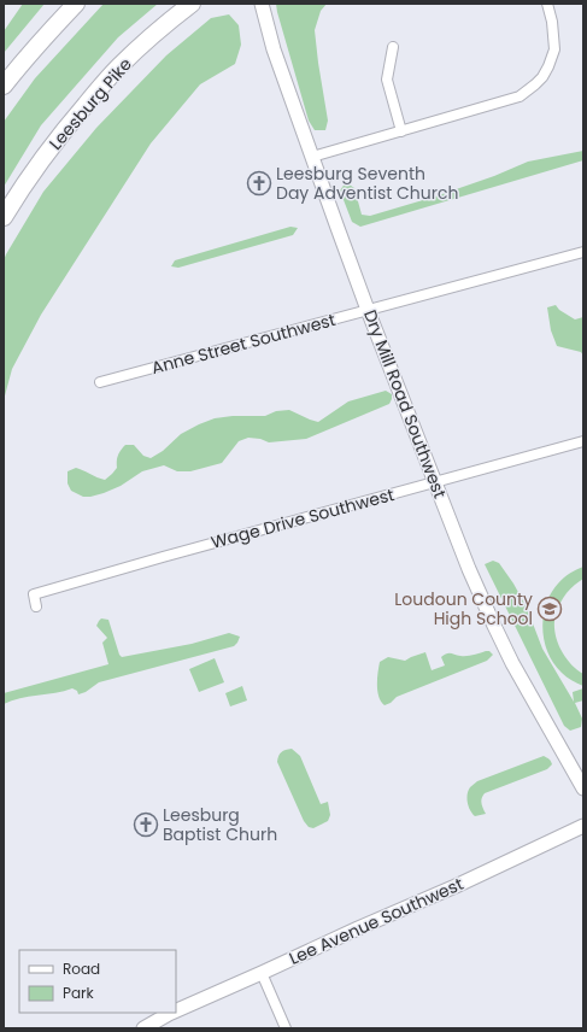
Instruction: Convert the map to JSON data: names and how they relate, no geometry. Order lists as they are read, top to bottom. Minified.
{"streets":{"highway":["Leesburg Pike"],"street":["Anne Street Southwest","Dry Mill Road Southwest","Wage Drive Southwest","Lee Avenue Southwest"]},"crossings":[["Anne Street Southwest","Dry Mill Road Southwest"],["Dry Mill Road Southwest","Wage Drive Southwest"]],"places":{"church":["Leesburg Seventh Day Adventist Church","Leesburg Baptist Churh"],"school or university":["Loudoun County High School"]},"legend":["Road","Park"]}
